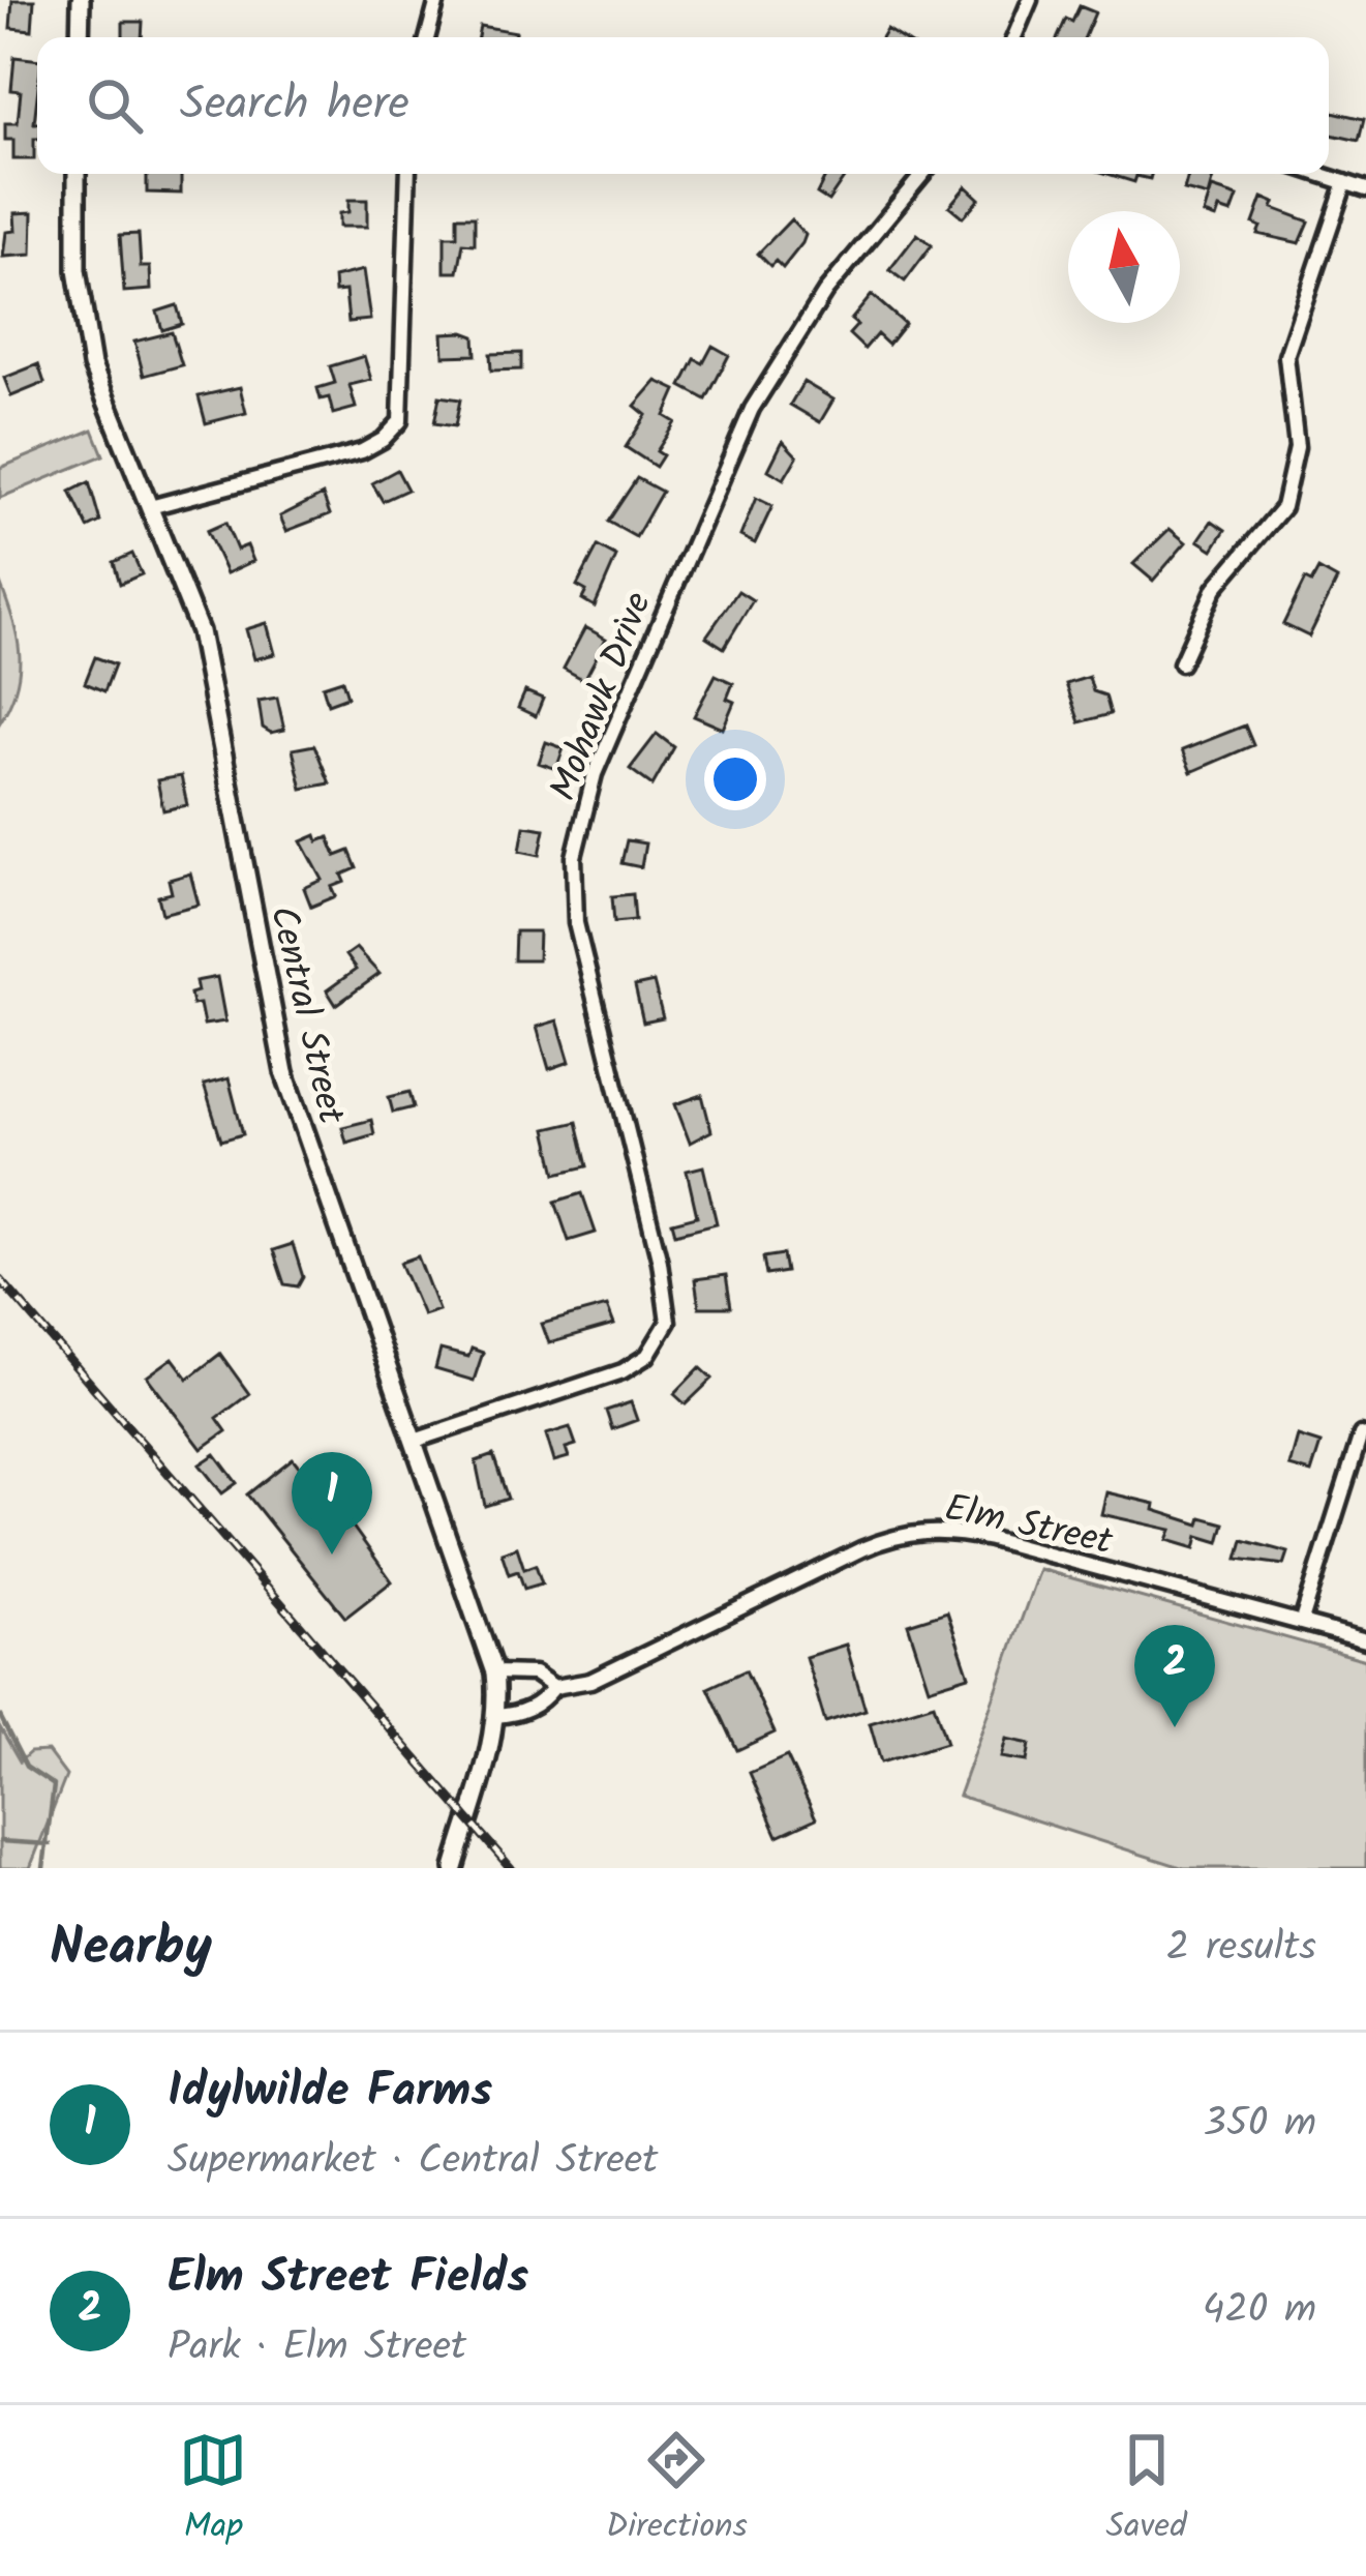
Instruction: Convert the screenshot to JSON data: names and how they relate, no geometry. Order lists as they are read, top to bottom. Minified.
{"streets":{"street":["Mohawk Drive","Central Street","Elm Street"]},"crossings":[["Mohawk Drive","Central Street"],["Central Street","Elm Street"]],"north":"top","page":{"search":"Search here","pins":["1","2"],"heading":["Nearby","2 results"],"list":[{"mark":"1","name":"Idylwilde Farms","note":"Supermarket · Central Street","value":"350 m"},{"mark":"2","name":"Elm Street Fields","note":"Park · Elm Street","value":"420 m"}],"nav":["Map","Directions","Saved"]}}
